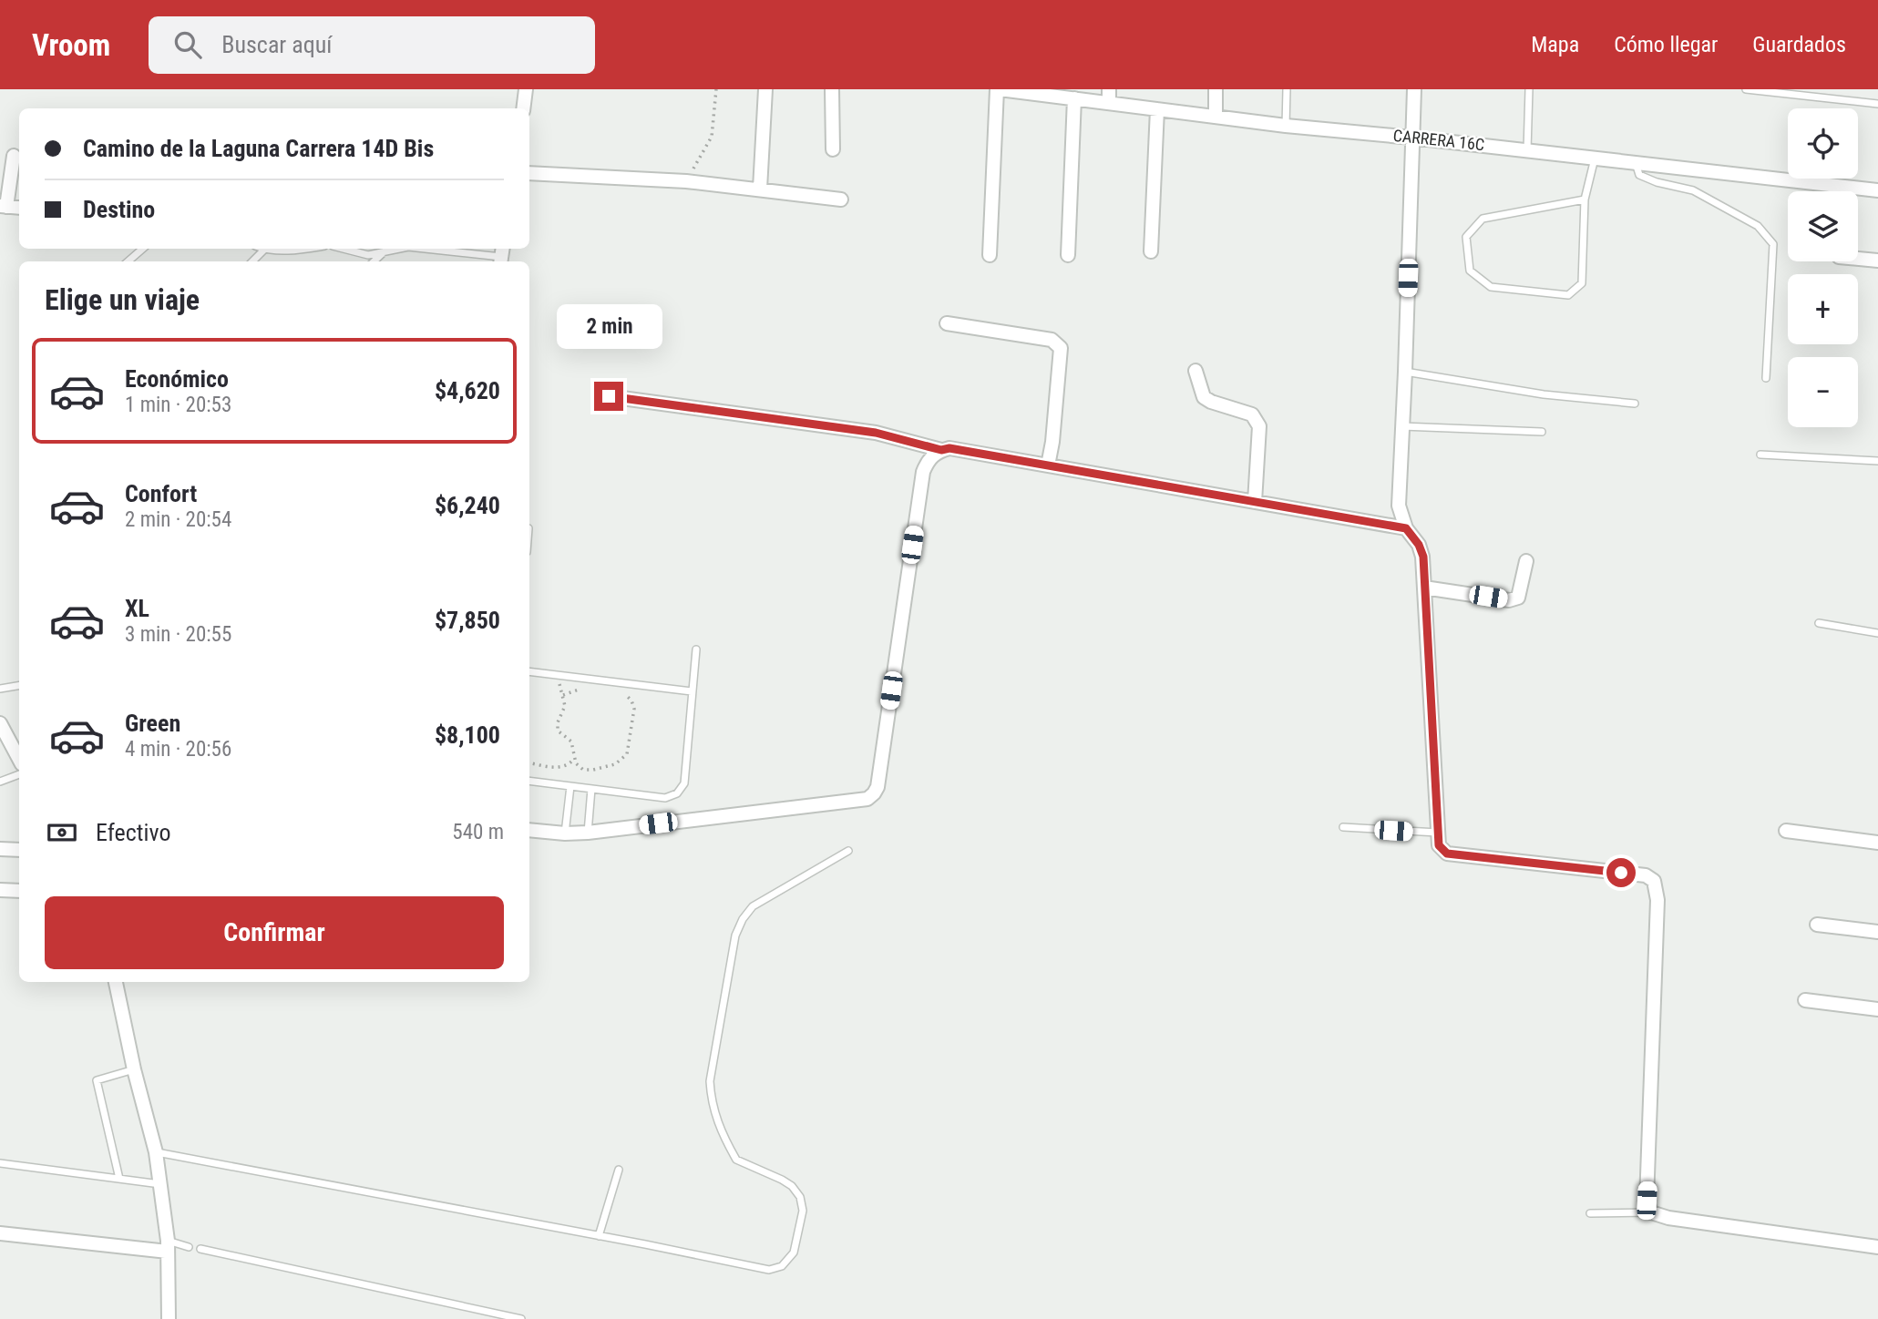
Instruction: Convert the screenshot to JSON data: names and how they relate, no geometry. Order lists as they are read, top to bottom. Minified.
{"streets":{"street":["CARRERA 16C"]},"page":{"header":"Vroom","search":"Buscar aquí","nav":["Mapa","Cómo llegar","Guardados"],"map_buttons":["+","−"],"banner":["Camino de la Laguna Carrera 14D Bis","Destino"],"heading":"Elige un viaje","bubble":"2 min","list":[{"name":"Económico","note":"1 min · 20:53","value":"$4,620"},{"name":"Confort","note":"2 min · 20:54","value":"$6,240"},{"name":"XL","note":"3 min · 20:55","value":"$7,850"},{"name":"Green","note":"4 min · 20:56","value":"$8,100"}],"pay":["Efectivo","540 m"],"buttons":"Confirmar"}}
